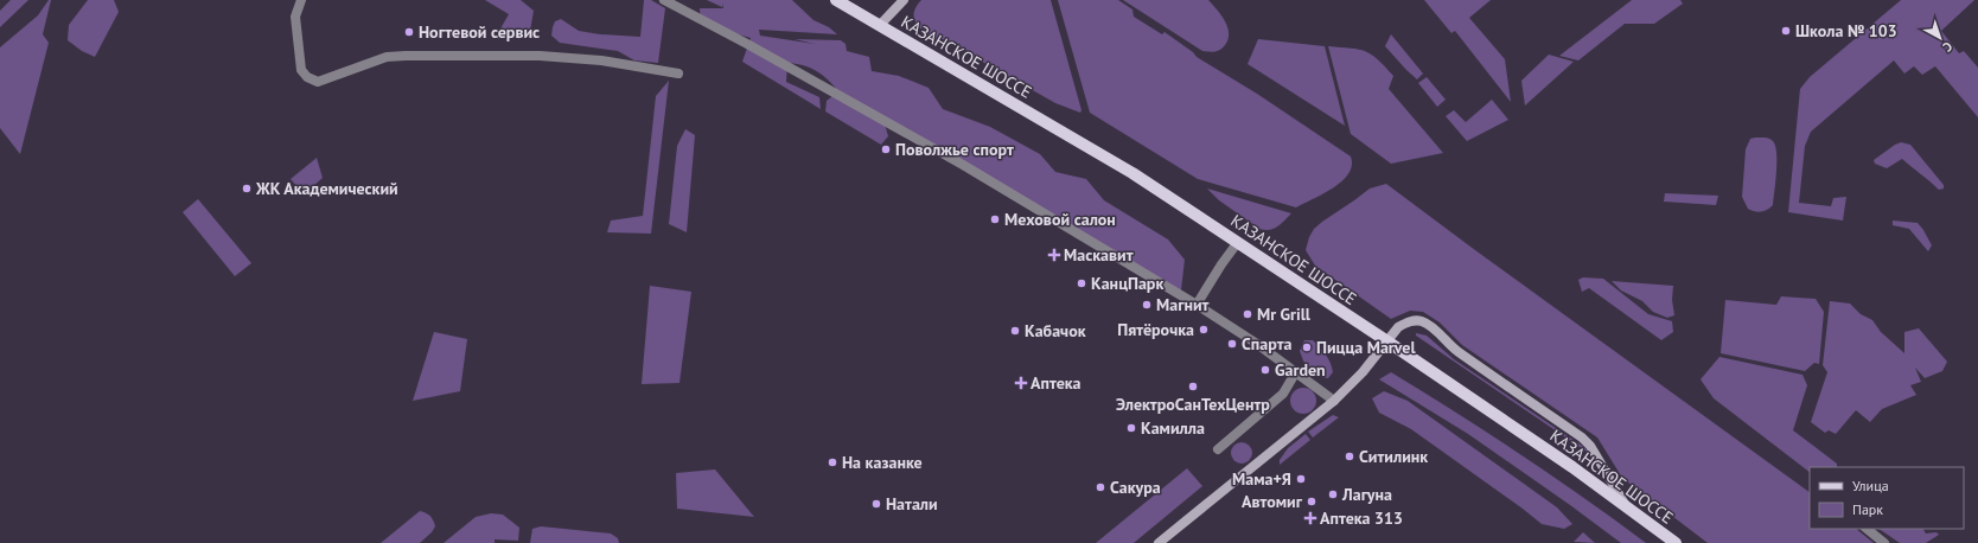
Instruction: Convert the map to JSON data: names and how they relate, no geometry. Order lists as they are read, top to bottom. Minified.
{"streets":{"main road":["КАЗАНСКОЕ ШОССЕ"]},"places":{"other":["Школа № 103","Ногтевой сервис","Поволжье спорт","ЖК Академический","Меховой салон","КанцПарк","Магнит","Mr Grill","Пятёрочка","Кабачок","Спарта","Пицца Marvel","Garden","ЭлектроСанТехЦентр","Камилла","Ситилинк","На казанке","Мама+Я","Сакура","Лагуна","Автомиг","Натали"],"health":["Маскавит","Аптека","Аптека 313"]},"legend":["Улица","Парк"],"north":"bottom right"}
